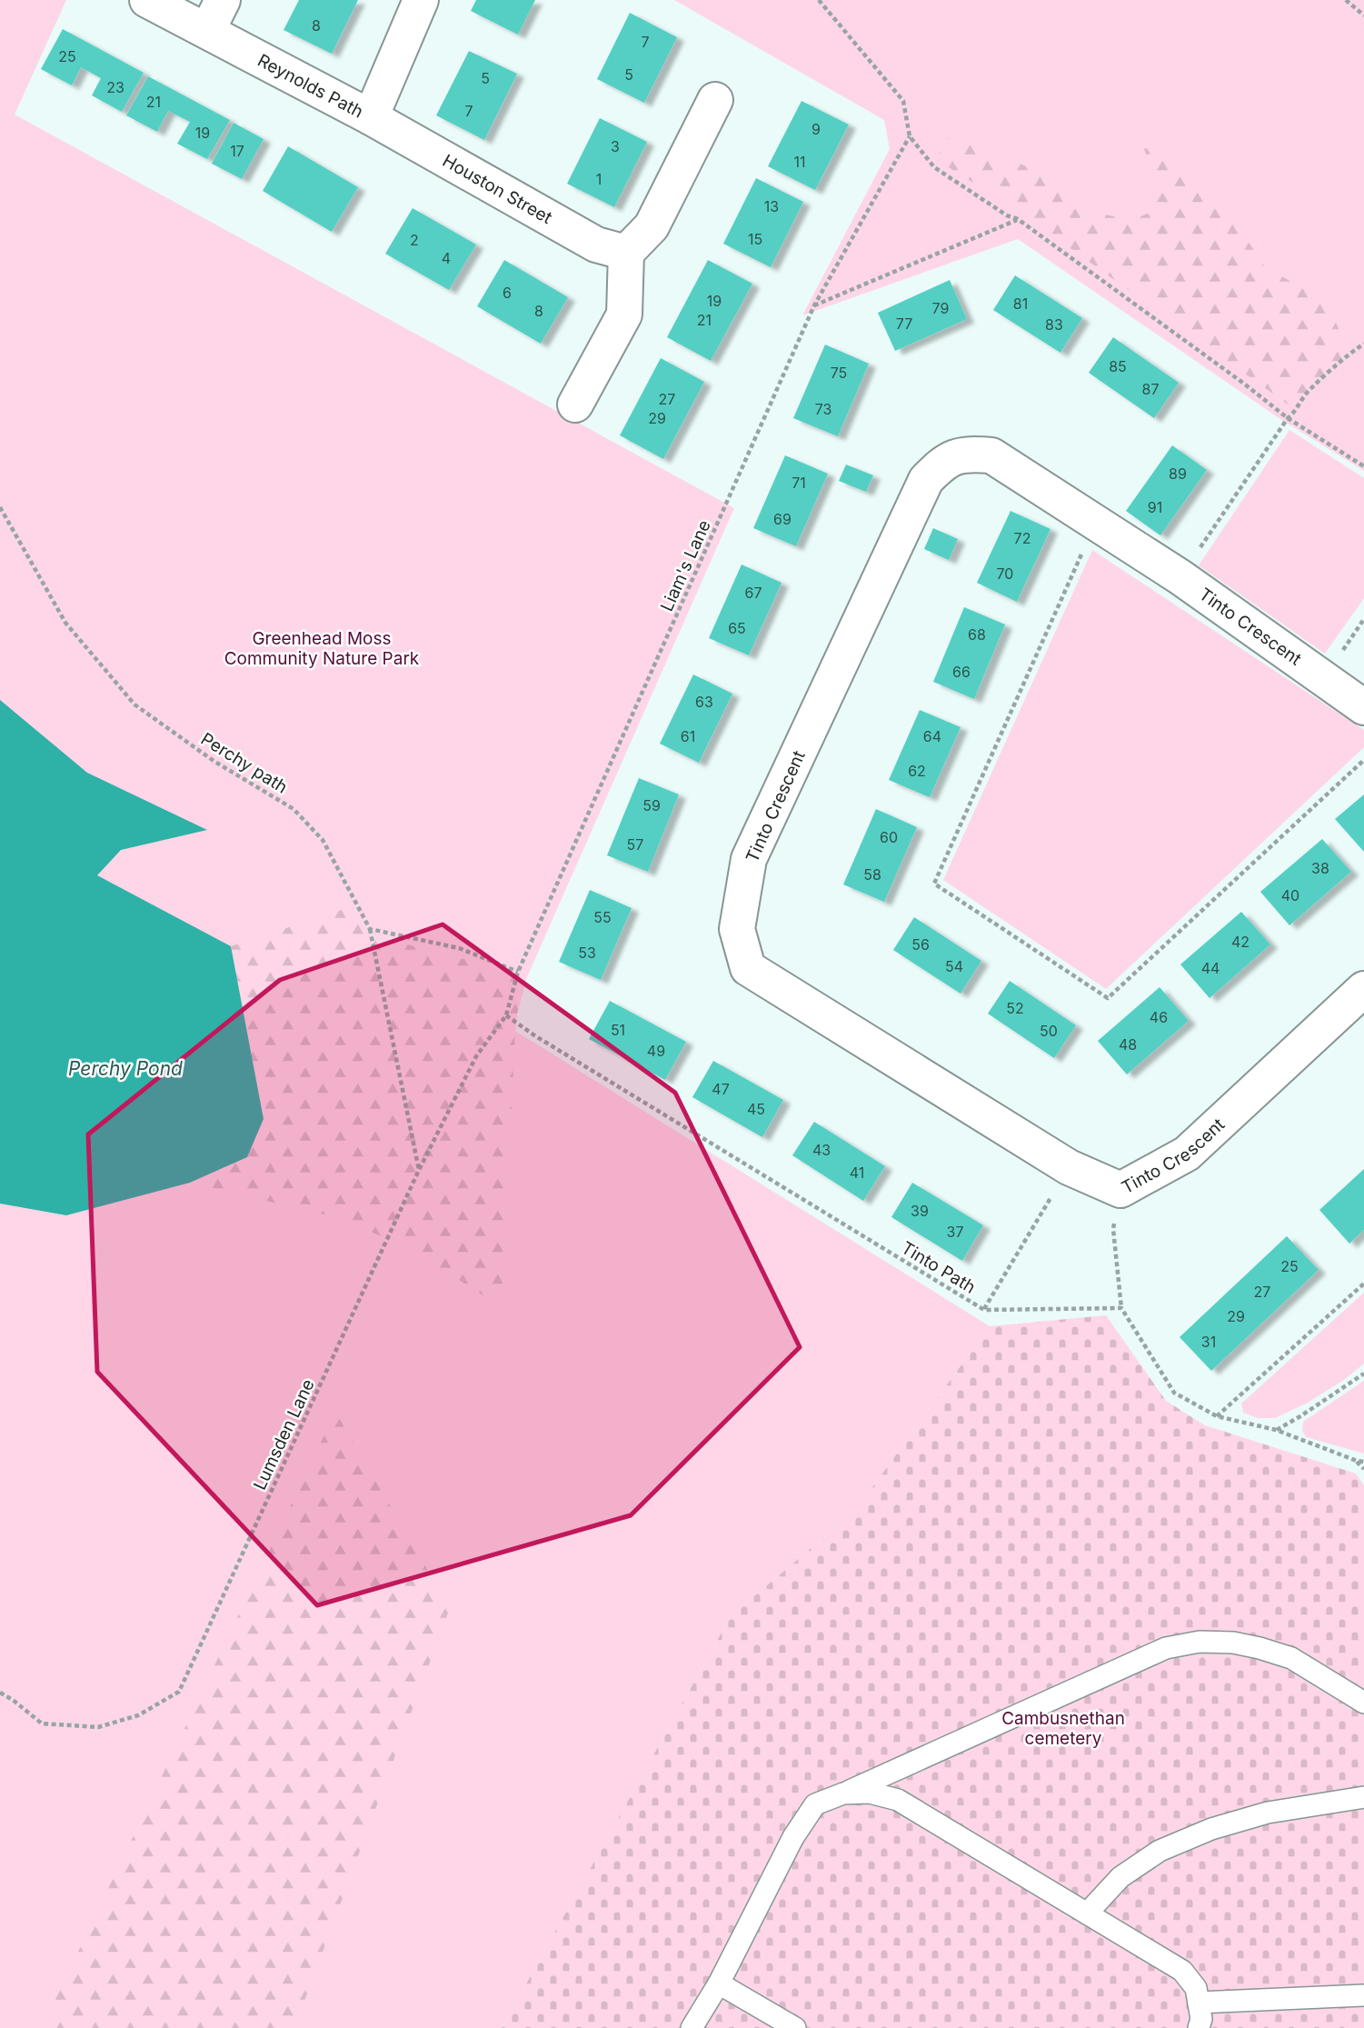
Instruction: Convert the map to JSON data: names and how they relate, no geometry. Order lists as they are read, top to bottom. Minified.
{"streets":{"street":["Reynolds Path","Houston Street","Tinto Crescent"],"path":["Liam's Lane","Perchy path","Tinto Path","Lumsden Lane"]},"crossings":[["Reynolds Path","Houston Street"],["Liam's Lane","Tinto Path"],["Liam's Lane","Lumsden Lane"],["Perchy path","Lumsden Lane"],["Tinto Path","Lumsden Lane"]],"water":["Perchy Pond"],"parks":["Greenhead Moss Community Nature Park","Cambusnethan cemetery"],"house_numbers":["8","7","25","5","5","23","21","7","9","19","3","17","11","1","13","15","2","4","6","19","81","79","8","21","77","83","85","75","87","27","73","29","89","71","91","69","72","70","67","65","68","66","63","61","64","62","59","60","57","38","58","40","55","42","56","53","54","44","52","46","51","50","48","49","47","45","43","41","39","37","25","27","29","31"]}
